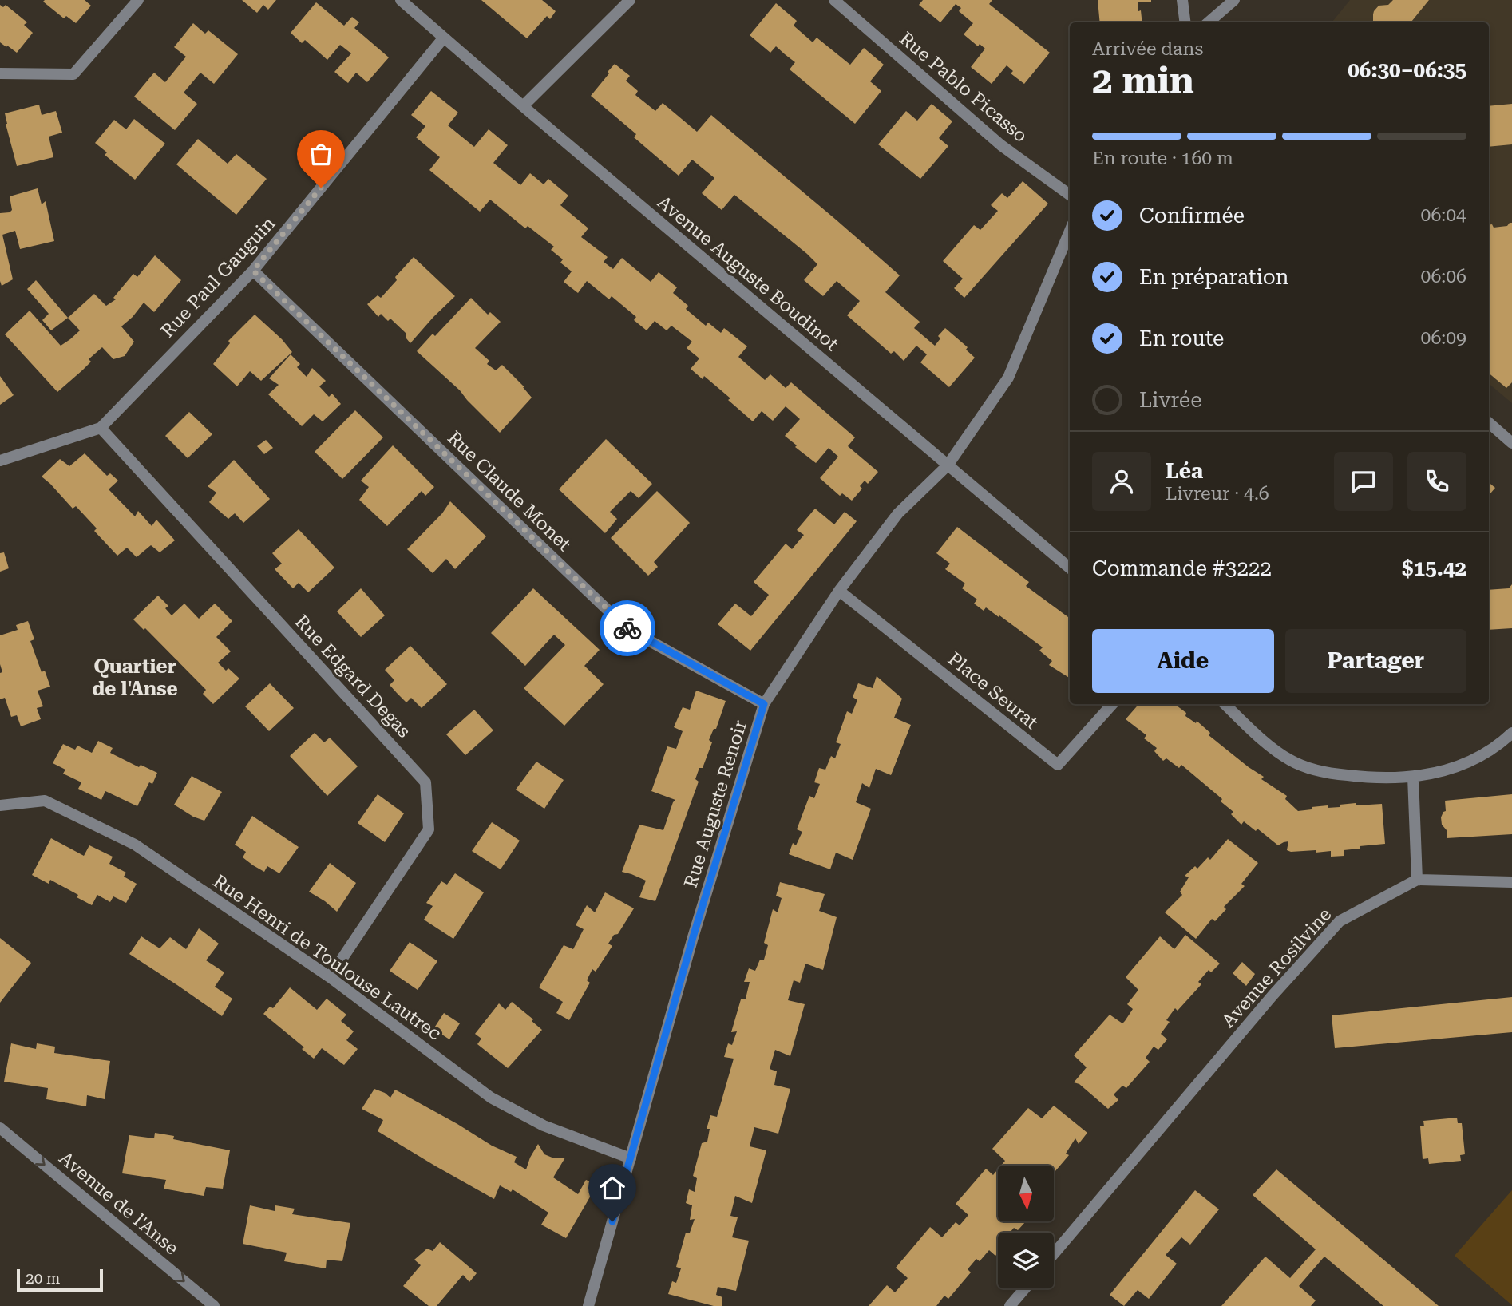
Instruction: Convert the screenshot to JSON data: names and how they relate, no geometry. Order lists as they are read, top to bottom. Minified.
{"streets":{"street":["Rue Pablo Picasso","Avenue Auguste Boudinot","Rue Paul Gauguin","Rue Claude Monet","Rue Edgard Degas","Place Seurat","Rue Auguste Renoir","Rue Henri de Toulouse Lautrec","Avenue Rosilvine","Avenue de l'Anse"]},"crossings":[["Avenue Auguste Boudinot","Rue Paul Gauguin"],["Avenue Auguste Boudinot","Rue Auguste Renoir"],["Rue Paul Gauguin","Rue Claude Monet"],["Rue Paul Gauguin","Rue Edgard Degas"],["Rue Claude Monet","Rue Auguste Renoir"],["Rue Edgard Degas","Rue Henri de Toulouse Lautrec"],["Place Seurat","Rue Auguste Renoir"],["Rue Auguste Renoir","Rue Henri de Toulouse Lautrec"]],"one_way":["Avenue de l'Anse"],"districts":["Quartier de l'Anse"],"scale_bar":"20 m","north":"bottom","page":{"heading":["2 min","Arrivée dans","06:30–06:35"],"panel":["Léa","Livreur · 4.6","Commande #3222","$15.42"],"bar":"En route · 160 m","list":[["Confirmée","06:04"],["En préparation","06:06"],["En route","06:09"],"Livrée"],"buttons":["Aide","Partager"],"scale":"20 m"}}
